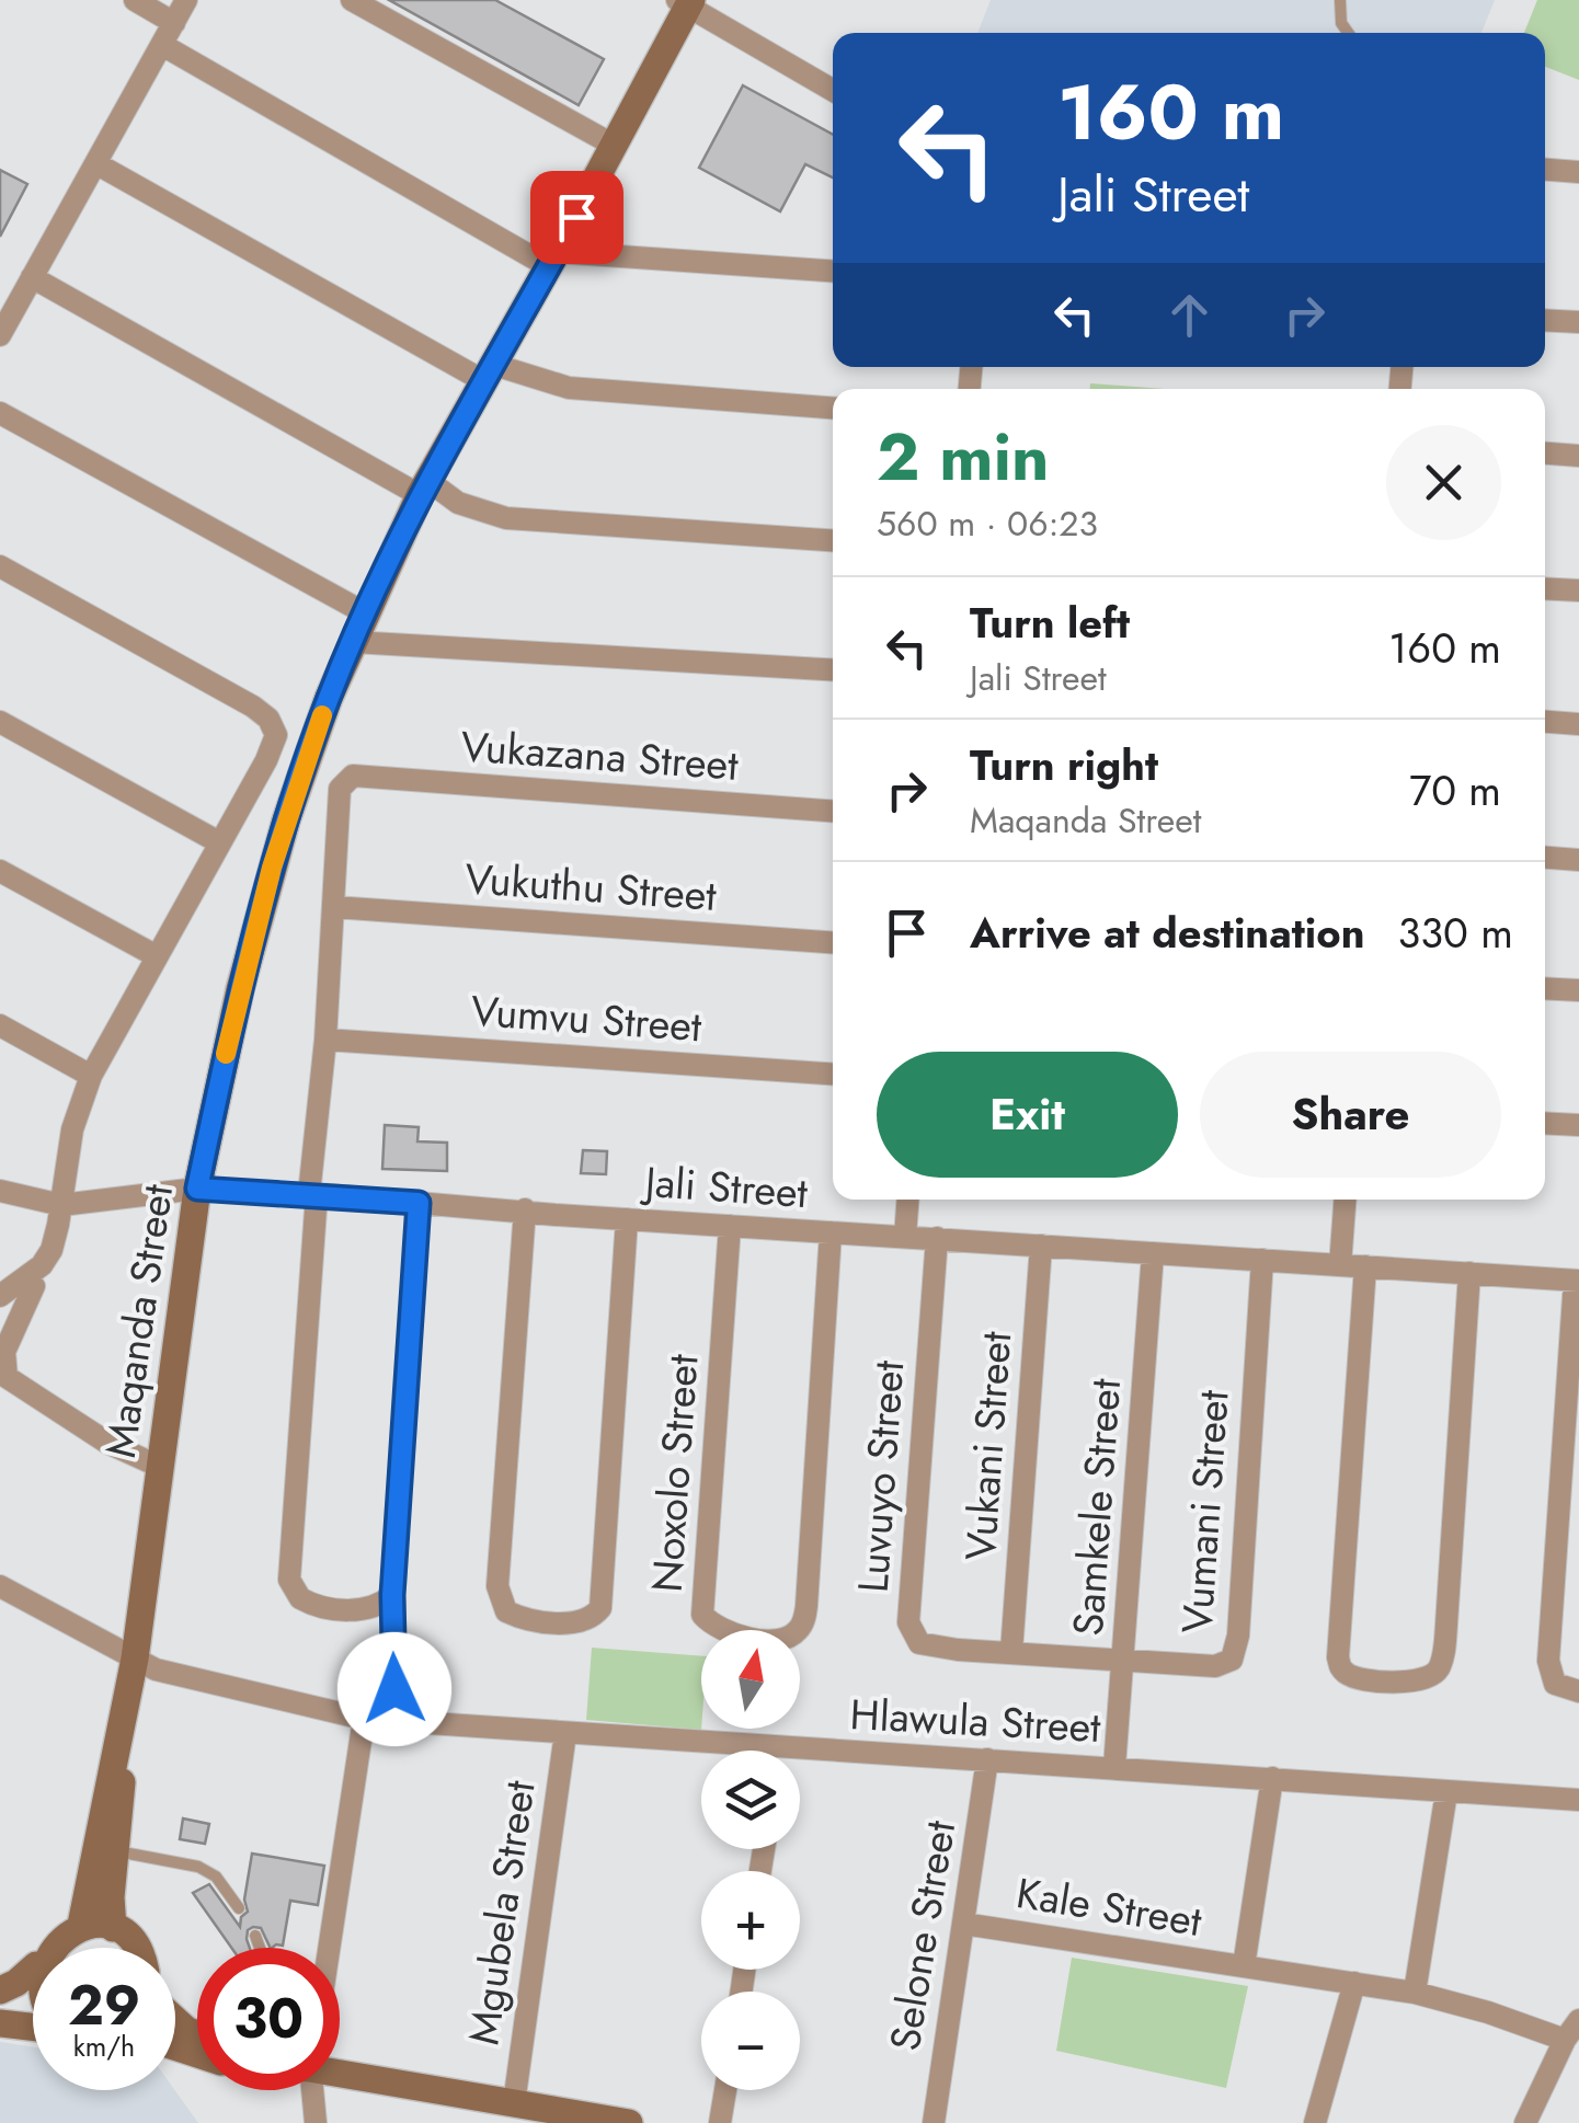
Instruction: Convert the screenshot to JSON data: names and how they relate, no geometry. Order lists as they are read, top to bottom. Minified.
{"streets":{"street":["Vukazana Street","Vukuthu Street","Vumvu Street","Jali Street","Maqanda Street","Vukani Street","Noxolo Street","Luvuyo Street","Samkele Street","Vumani Street","Hlawula Street","Kale Street","Mgubela Street","Selone Street"]},"crossings":[["Vukazana Street","Vukuthu Street"],["Jali Street","Maqanda Street"],["Jali Street","Vukani Street"],["Jali Street","Noxolo Street"],["Jali Street","Luvuyo Street"],["Jali Street","Samkele Street"],["Jali Street","Vumani Street"],["Maqanda Street","Hlawula Street"],["Vukani Street","Luvuyo Street"],["Luvuyo Street","Samkele Street"],["Luvuyo Street","Vumani Street"],["Samkele Street","Vumani Street"],["Samkele Street","Hlawula Street"],["Hlawula Street","Kale Street"],["Hlawula Street","Mgubela Street"],["Hlawula Street","Selone Street"],["Kale Street","Selone Street"]],"north":"top","page":{"turn":["160 m","Jali Street"],"heading":["2 min","560 m · 06:23"],"list":[{"name":"Turn left","note":"Jali Street","value":"160 m"},{"name":"Turn right","note":"Maqanda Street","value":"70 m"},{"name":"Arrive at destination","value":"330 m"}],"buttons":["Exit","Share"],"map_buttons":["+","−"],"speed":"29 km/h","limit":"30"}}
